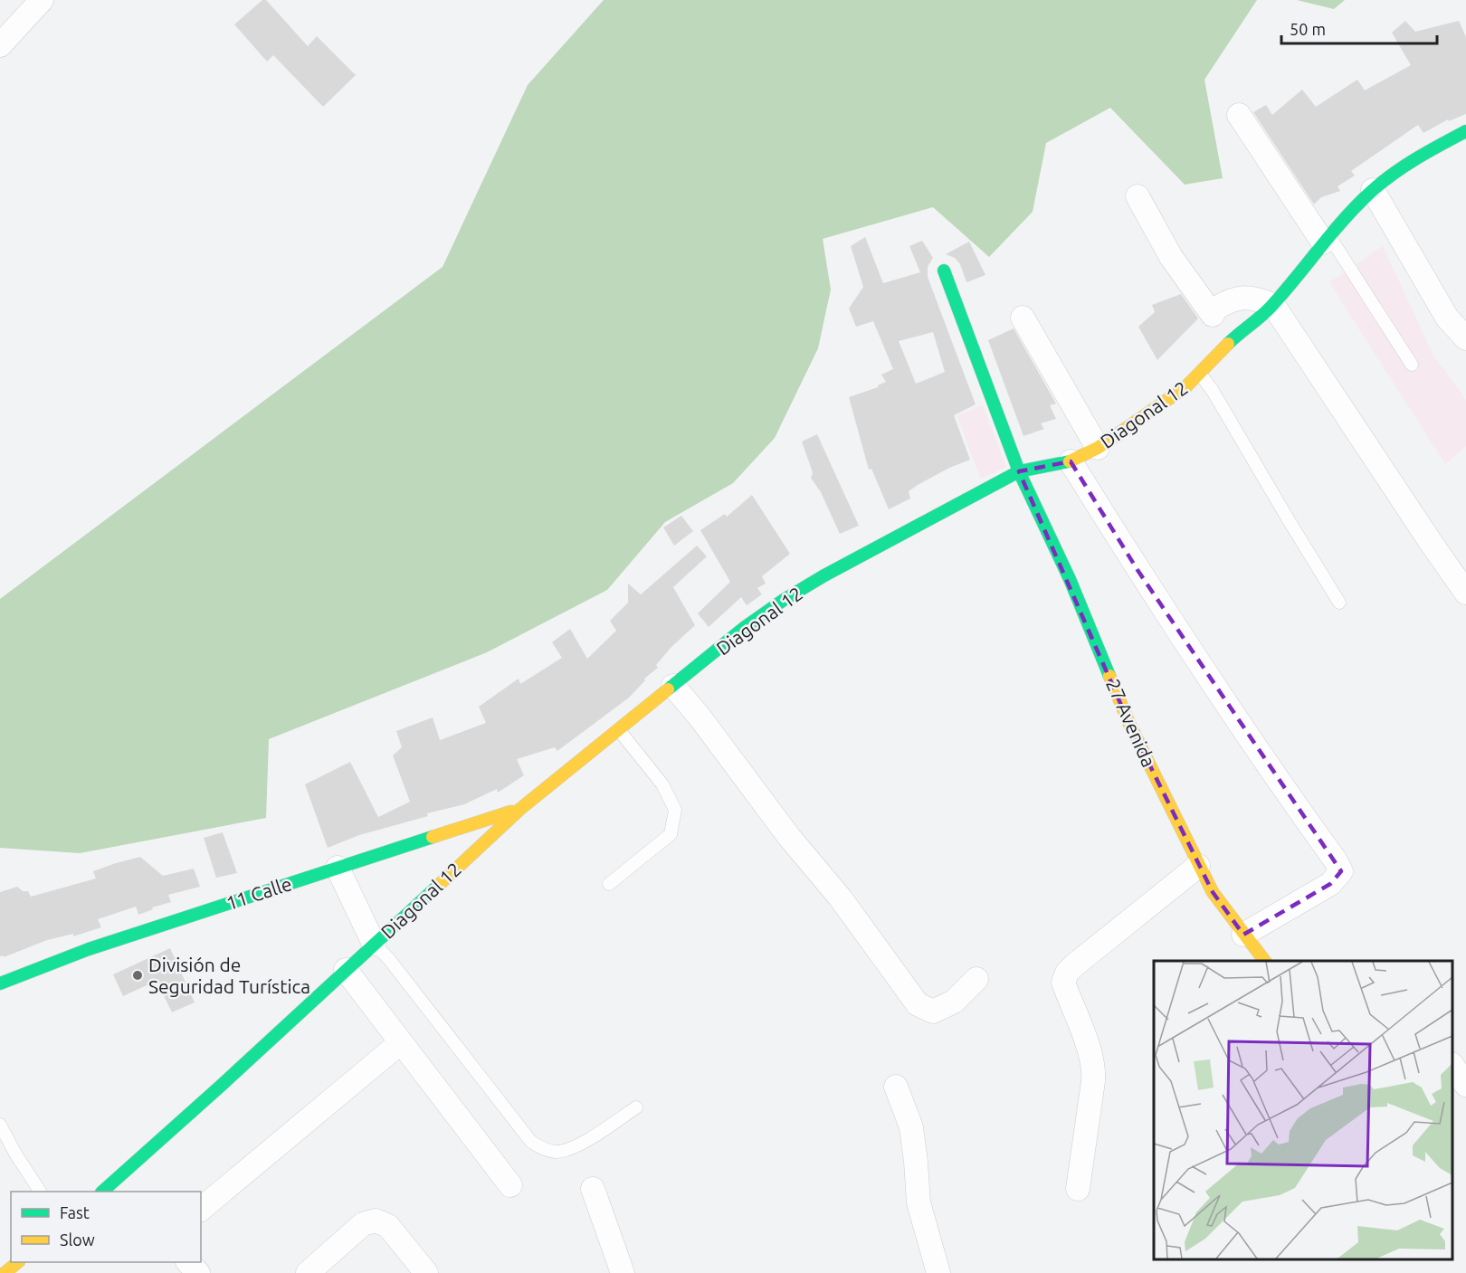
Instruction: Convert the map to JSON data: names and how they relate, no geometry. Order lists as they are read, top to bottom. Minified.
{"streets":{"main road":["Diagonal 12","27 Avenida","11 Calle"]},"crossings":[["Diagonal 12","27 Avenida"],["Diagonal 12","11 Calle"]],"places":["División de Seguridad Turística"],"legend":["Fast","Slow"],"scale_bar":"50 m"}
